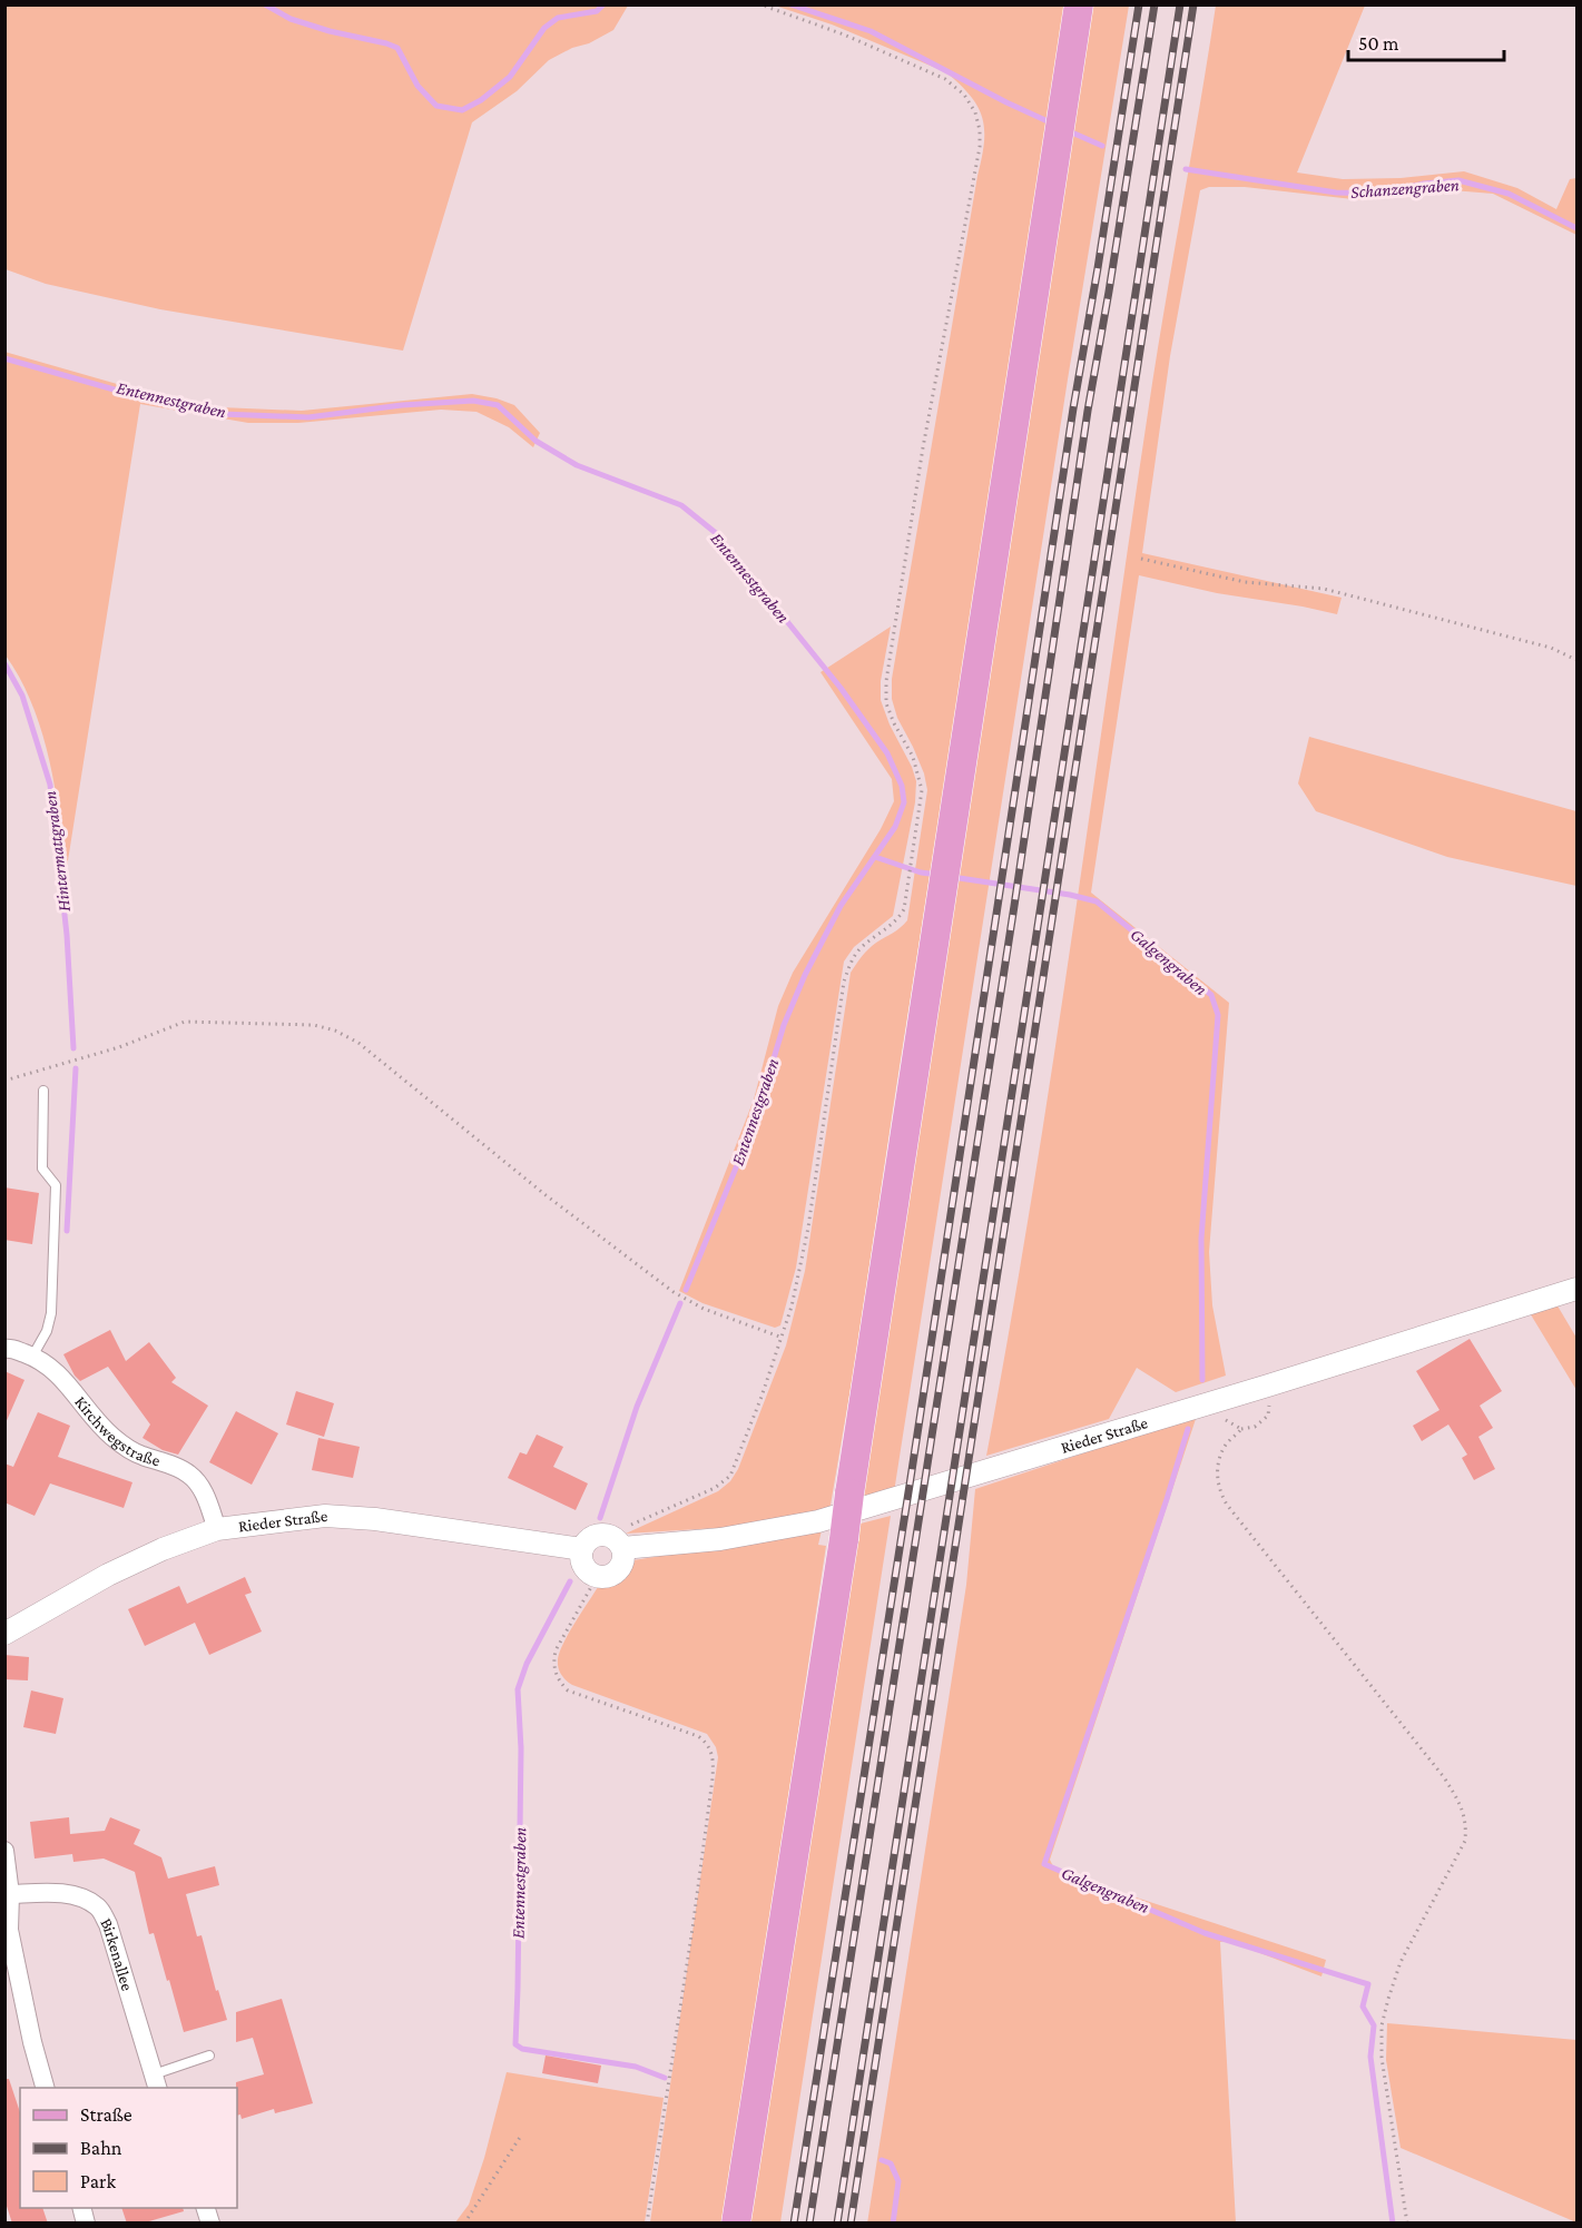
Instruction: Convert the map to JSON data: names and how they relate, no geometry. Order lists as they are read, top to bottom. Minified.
{"streets":{"street":["Kirchwegstraße","Rieder Straße","Birkenallee"]},"crossings":[["Kirchwegstraße","Rieder Straße"]],"water":["Schanzengraben","Entennestgraben","Hintermattgraben","Galgengraben"],"legend":["Straße","Bahn","Park"],"scale_bar":"50 m"}
